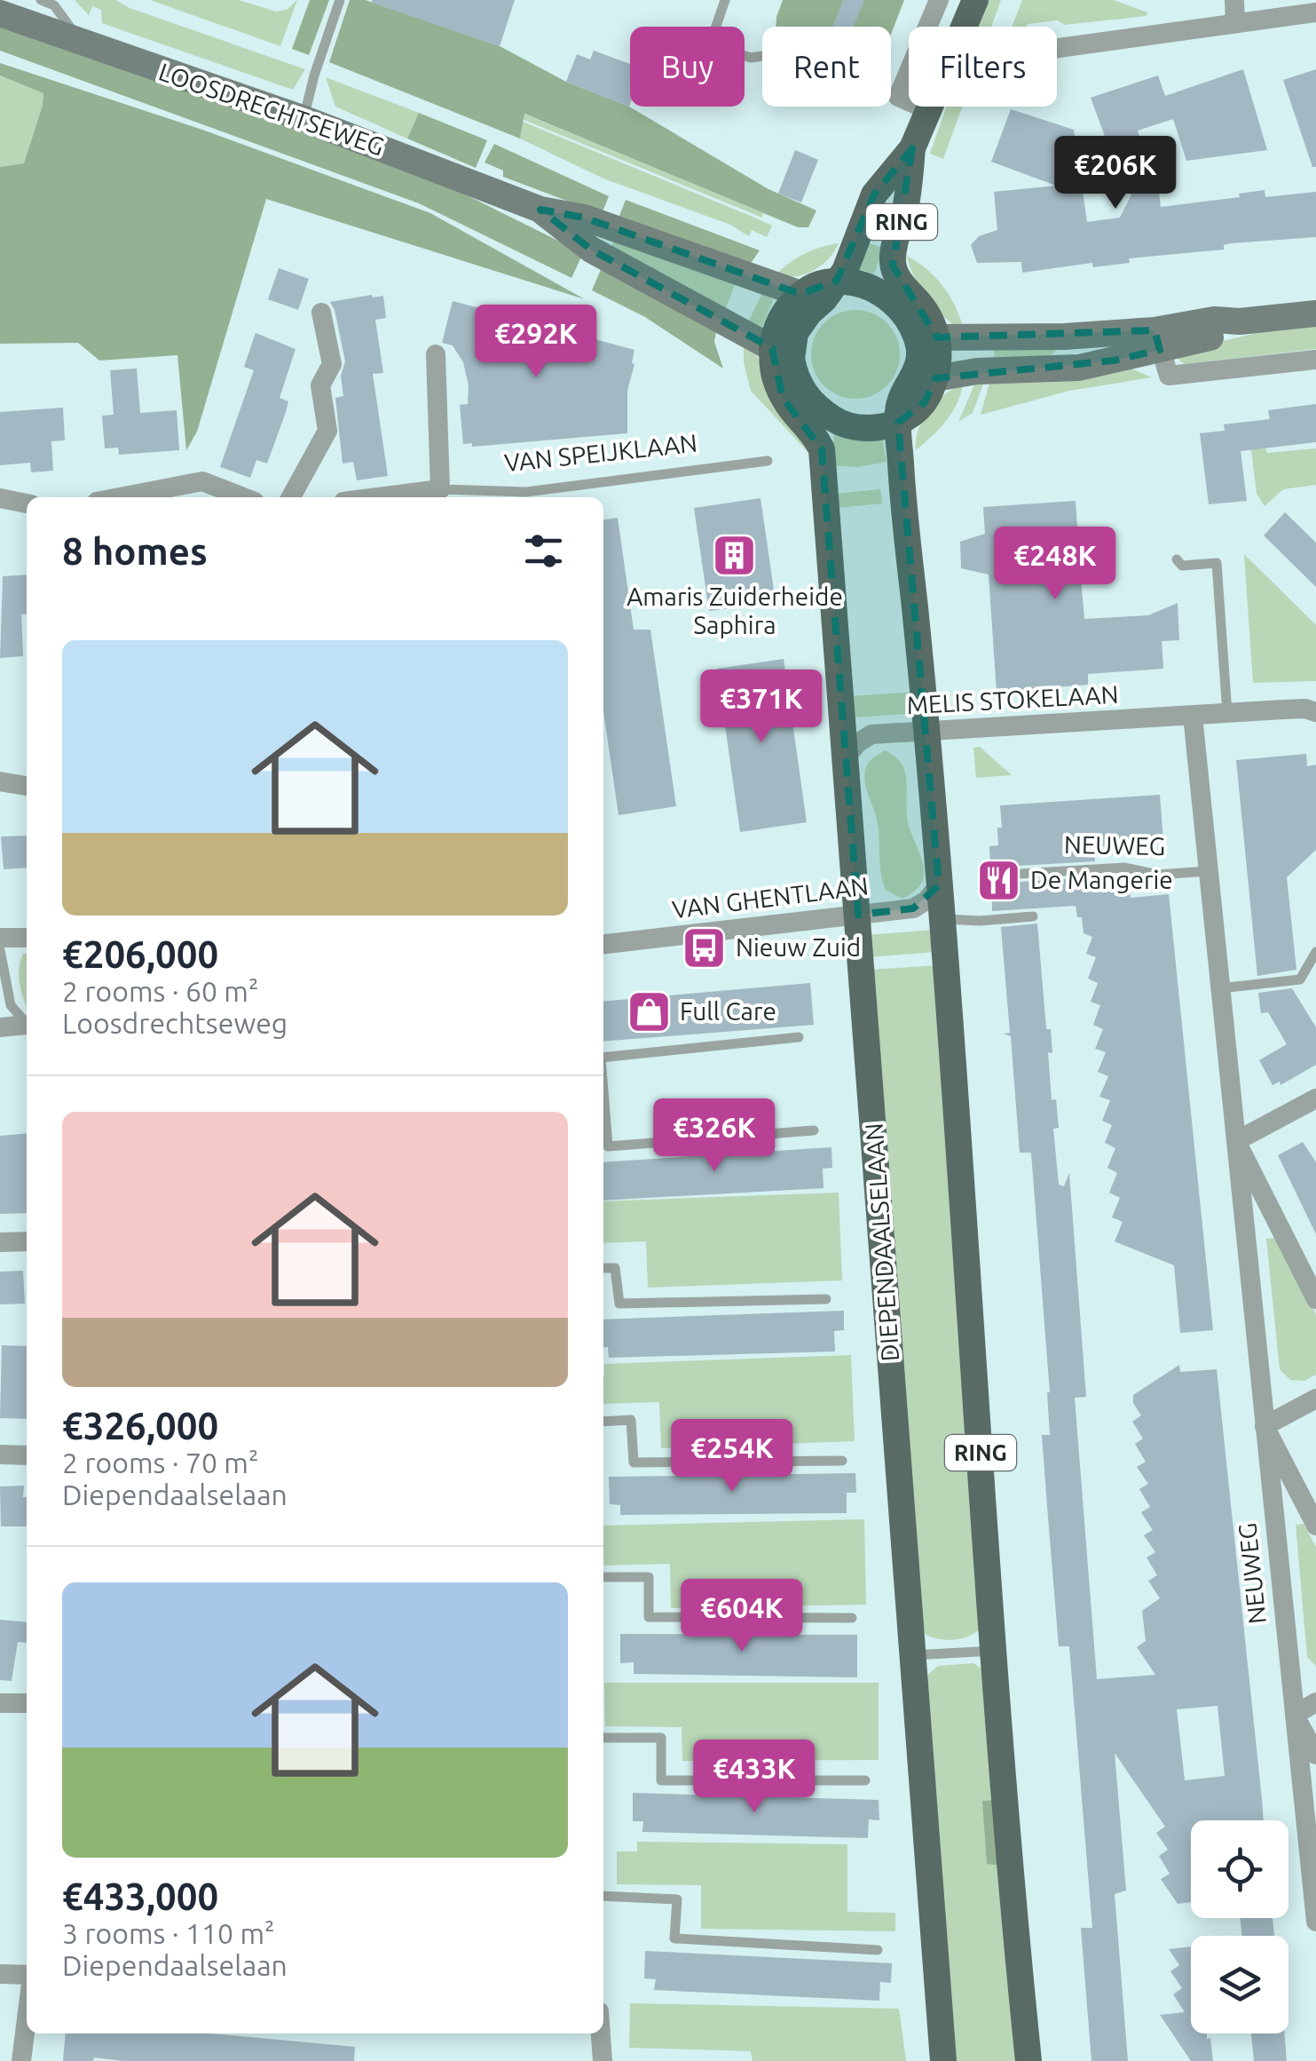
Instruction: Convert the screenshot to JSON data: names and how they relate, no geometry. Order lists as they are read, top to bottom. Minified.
{"streets":{"main road":["LOOSDRECHTSEWEG","RING","DIEPENDAALSELAAN"],"street":["VAN SPEIJKLAAN","MELIS STOKELAAN","NEUWEG","VAN GHENTLAAN"]},"crossings":[["LOOSDRECHTSEWEG","RING"],["LOOSDRECHTSEWEG","DIEPENDAALSELAAN"],["RING","MELIS STOKELAAN"],["RING","VAN GHENTLAAN"],["RING","DIEPENDAALSELAAN"],["MELIS STOKELAAN","NEUWEG"],["MELIS STOKELAAN","DIEPENDAALSELAAN"],["VAN GHENTLAAN","DIEPENDAALSELAAN"]],"places":{"building":["Amaris Zuiderheide Saphira"],"restaurant":["De Mangerie"],"bus stop":["Nieuw Zuid"],"shop":["Full Care"]},"page":{"chip":["Buy","Rent","Filters"],"price":["€206K","€292K","€248K","€371K","€326K","€254K","€604K","€433K"],"heading":"8 homes","list":[{"name":"€206,000","note":"2 rooms · 60 m² · Loosdrechtseweg"},{"name":"€326,000","note":"2 rooms · 70 m² · Diependaalselaan"},{"name":"€433,000","note":"3 rooms · 110 m² · Diependaalselaan"}]}}
